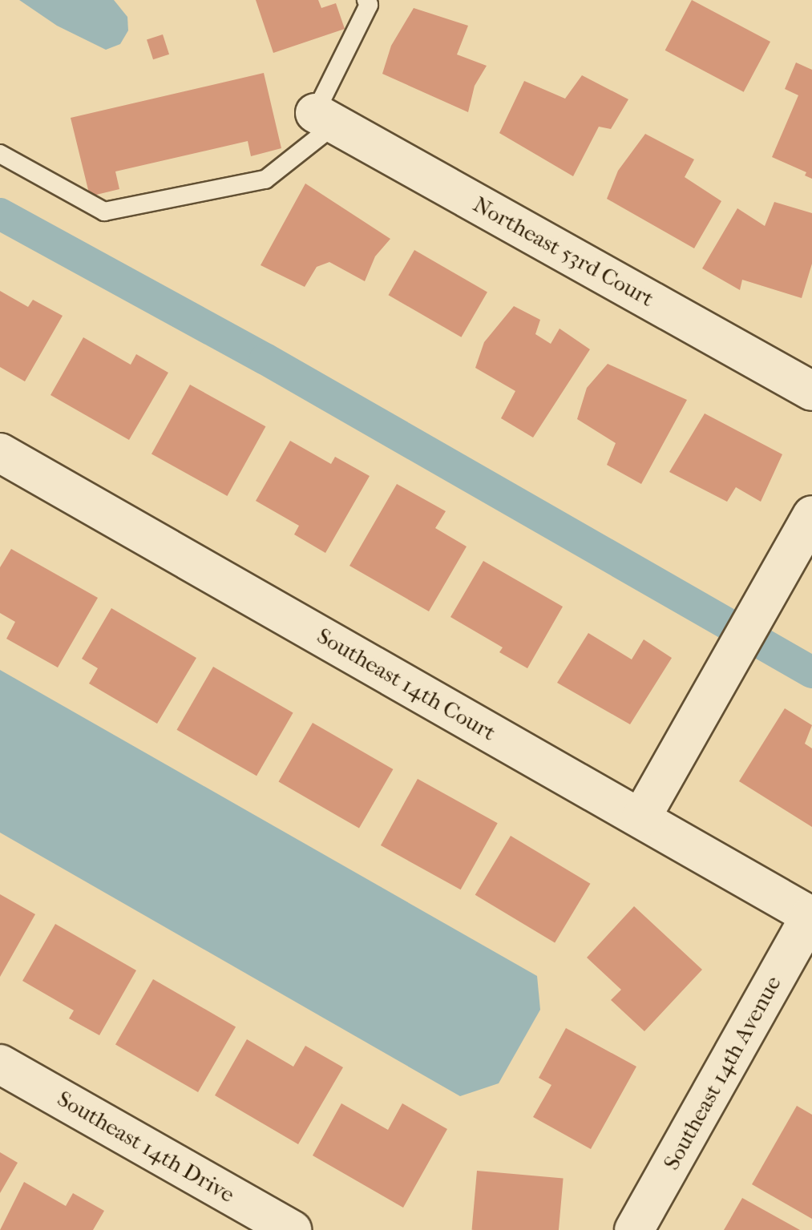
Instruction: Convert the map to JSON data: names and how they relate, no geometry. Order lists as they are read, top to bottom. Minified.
{"streets":{"street":["Northeast 53rd Court","Southeast 14th Court","Southeast 14th Avenue","Southeast 14th Drive"]},"crossings":[["Southeast 14th Court","Southeast 14th Avenue"]]}
